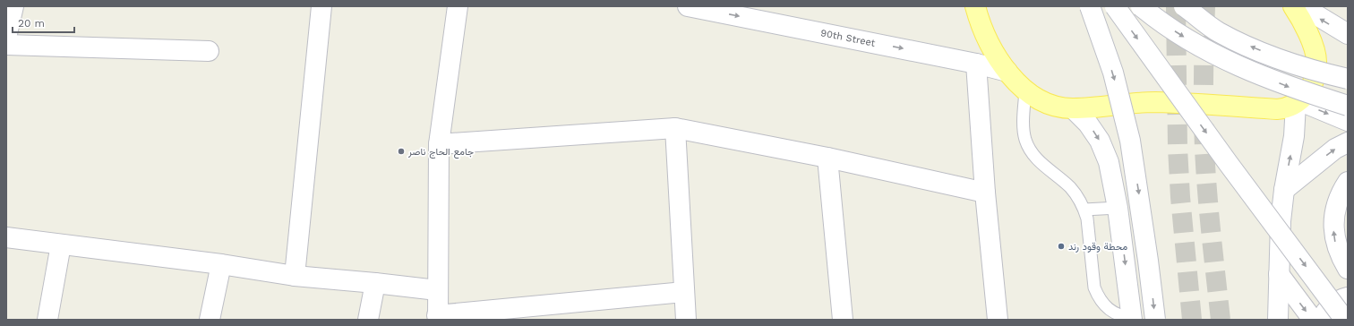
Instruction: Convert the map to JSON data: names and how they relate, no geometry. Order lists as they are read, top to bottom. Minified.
{"streets":{"street":["90th Street"]},"places":["جامع الحاج ناصر","محطة وقود رند"],"scale_bar":"20 m"}
